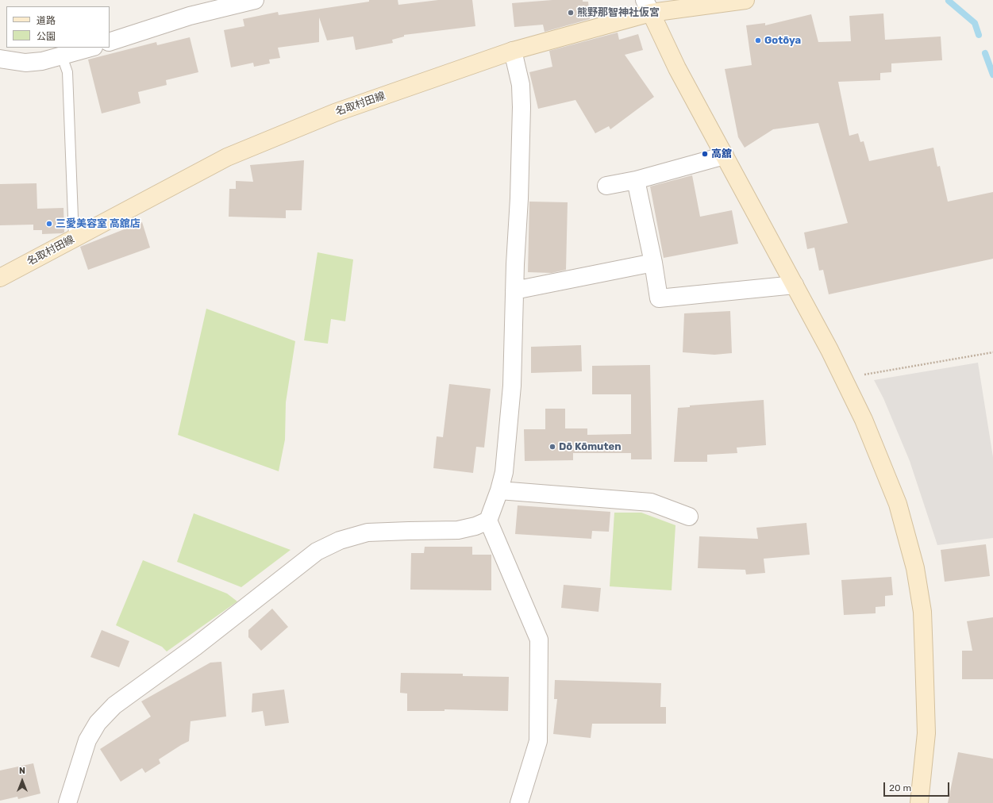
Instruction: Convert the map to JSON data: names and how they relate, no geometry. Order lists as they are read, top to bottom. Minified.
{"streets":{"street":["名取村田線"]},"places":["熊野那智神社仮宮","Gotōya","高舘","三愛美容室 高舘店","Dō Kōmuten"],"legend":["道路","公園"],"scale_bar":"20 m","north":"top"}
